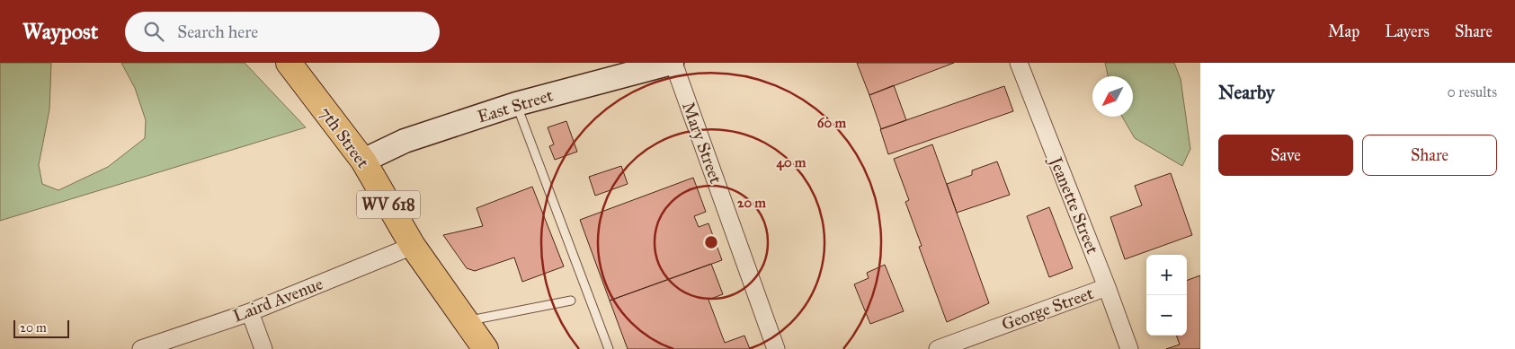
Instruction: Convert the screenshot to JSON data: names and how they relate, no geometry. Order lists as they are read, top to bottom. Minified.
{"streets":{"main road":["East Street","7th Street","WV 618"],"street":["Mary Street","Jeanette Street","Laird Avenue","George Street"]},"crossings":[["East Street","7th Street"],["East Street","Mary Street"],["7th Street","Laird Avenue"],["Jeanette Street","George Street"]],"scale_bar":"20 m","north":"bottom left","page":{"header":"Waypost","search":"Search here","nav":["Map","Layers","Share"],"heading":["Nearby","0 results"],"buttons":["Save","Share"],"map_buttons":["+","−"],"scale":"20 m"},"rings":["60 m","40 m","20 m"]}
